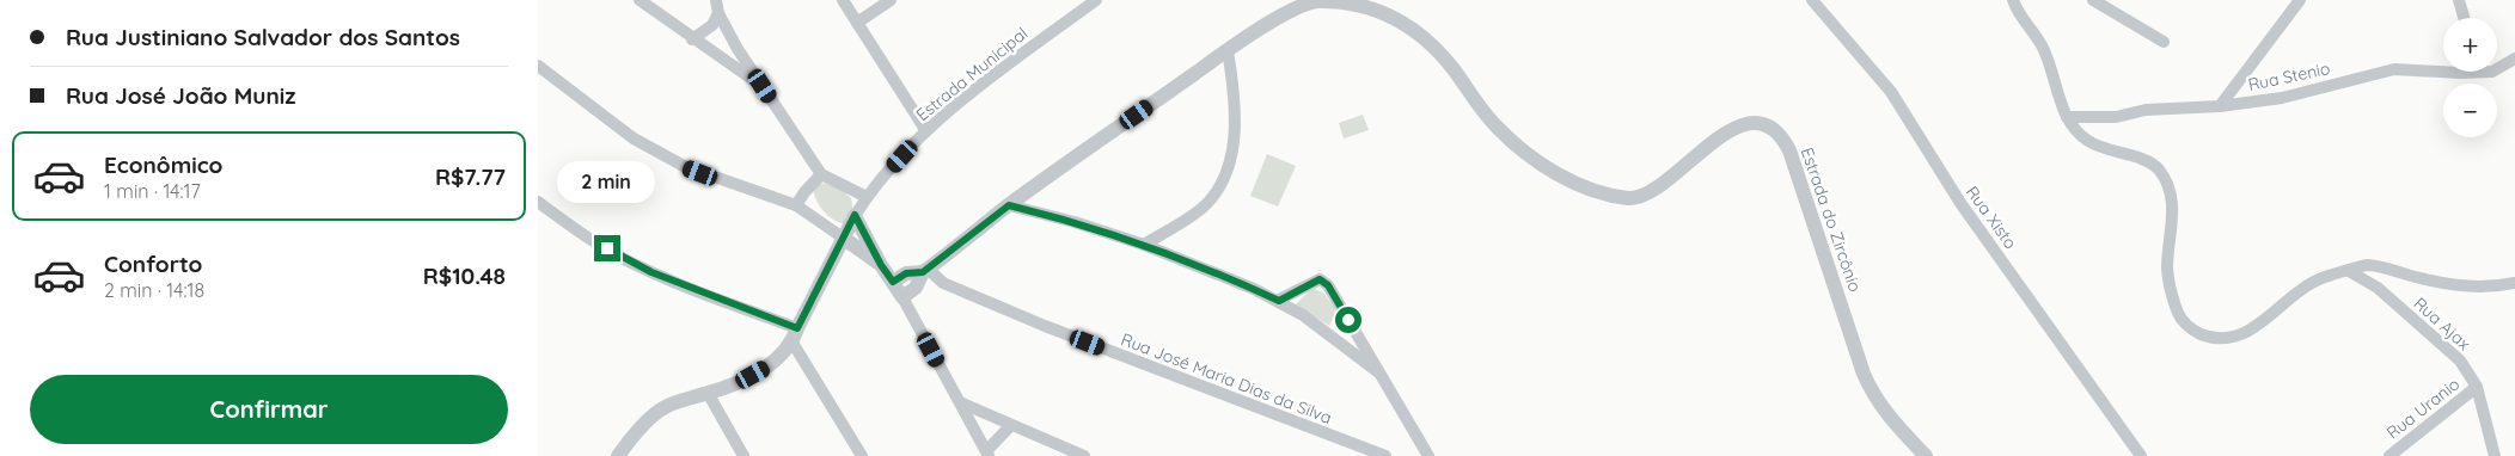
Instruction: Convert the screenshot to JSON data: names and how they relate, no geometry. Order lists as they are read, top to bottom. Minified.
{"streets":{"street":["Estrada Municipal","Rua Stenio","Rua Xisto","Estrada do Zircônio","Rua Ajax","Rua José Maria Dias da Silva","Rua Uranio"]},"crossings":[["Estrada do Zircônio","Rua José Maria Dias da Silva"],["Rua Ajax","Rua Uranio"]],"page":{"banner":["Rua Justiniano Salvador dos Santos","Rua José João Muniz"],"map_buttons":["+","−"],"list":[{"name":"Econômico","note":"1 min · 14:17","value":"R$7.77"},{"name":"Conforto","note":"2 min · 14:18","value":"R$10.48"}],"bubble":"2 min","buttons":"Confirmar"}}
